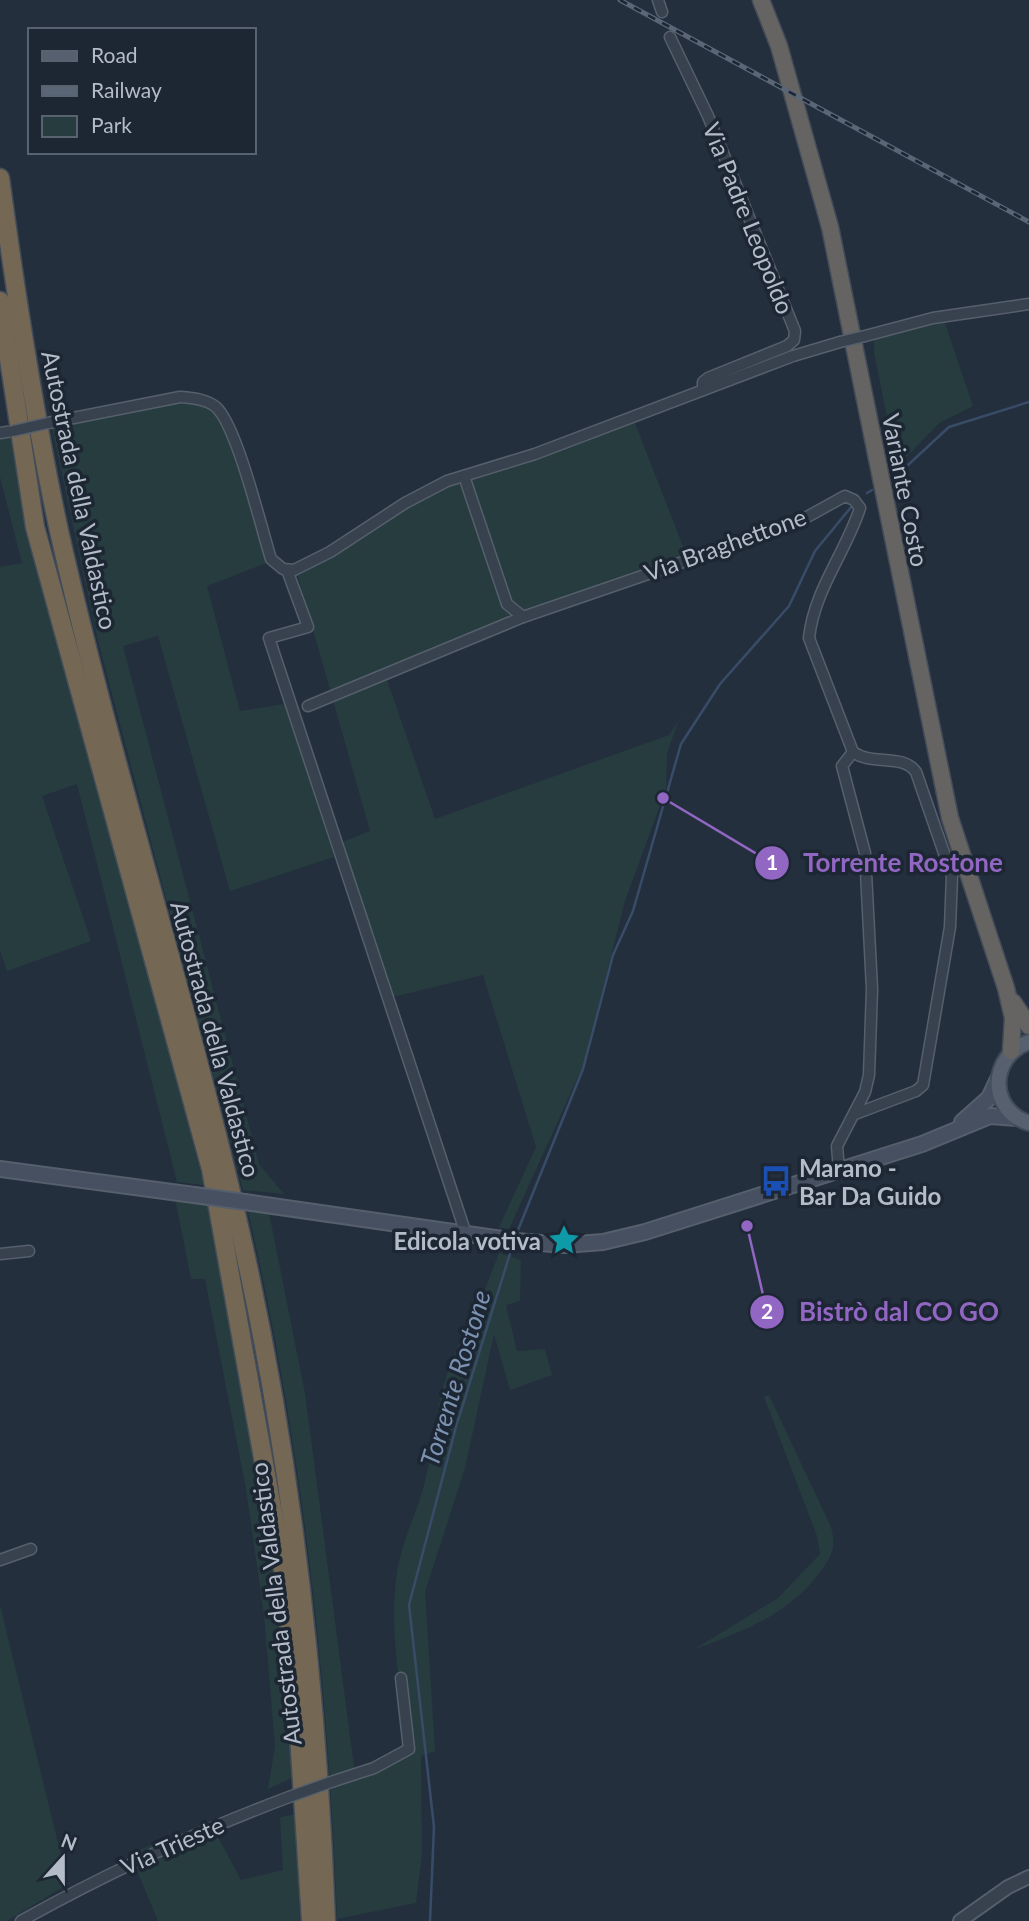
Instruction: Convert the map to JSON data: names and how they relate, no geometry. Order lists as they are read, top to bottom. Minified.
{"streets":{"highway":["Autostrada della Valdastico","Variante Costo"],"street":["Via Padre Leopoldo","Via Braghettone","Via Trieste"]},"water":["Torrente Rostone"],"places":{"other":["Torrente Rostone","Bistrò dal CO GO"],"bus stop":["Marano - Bar Da Guido"],"place":["Edicola votiva"]},"legend":["Road","Railway","Park"],"north":"top"}
